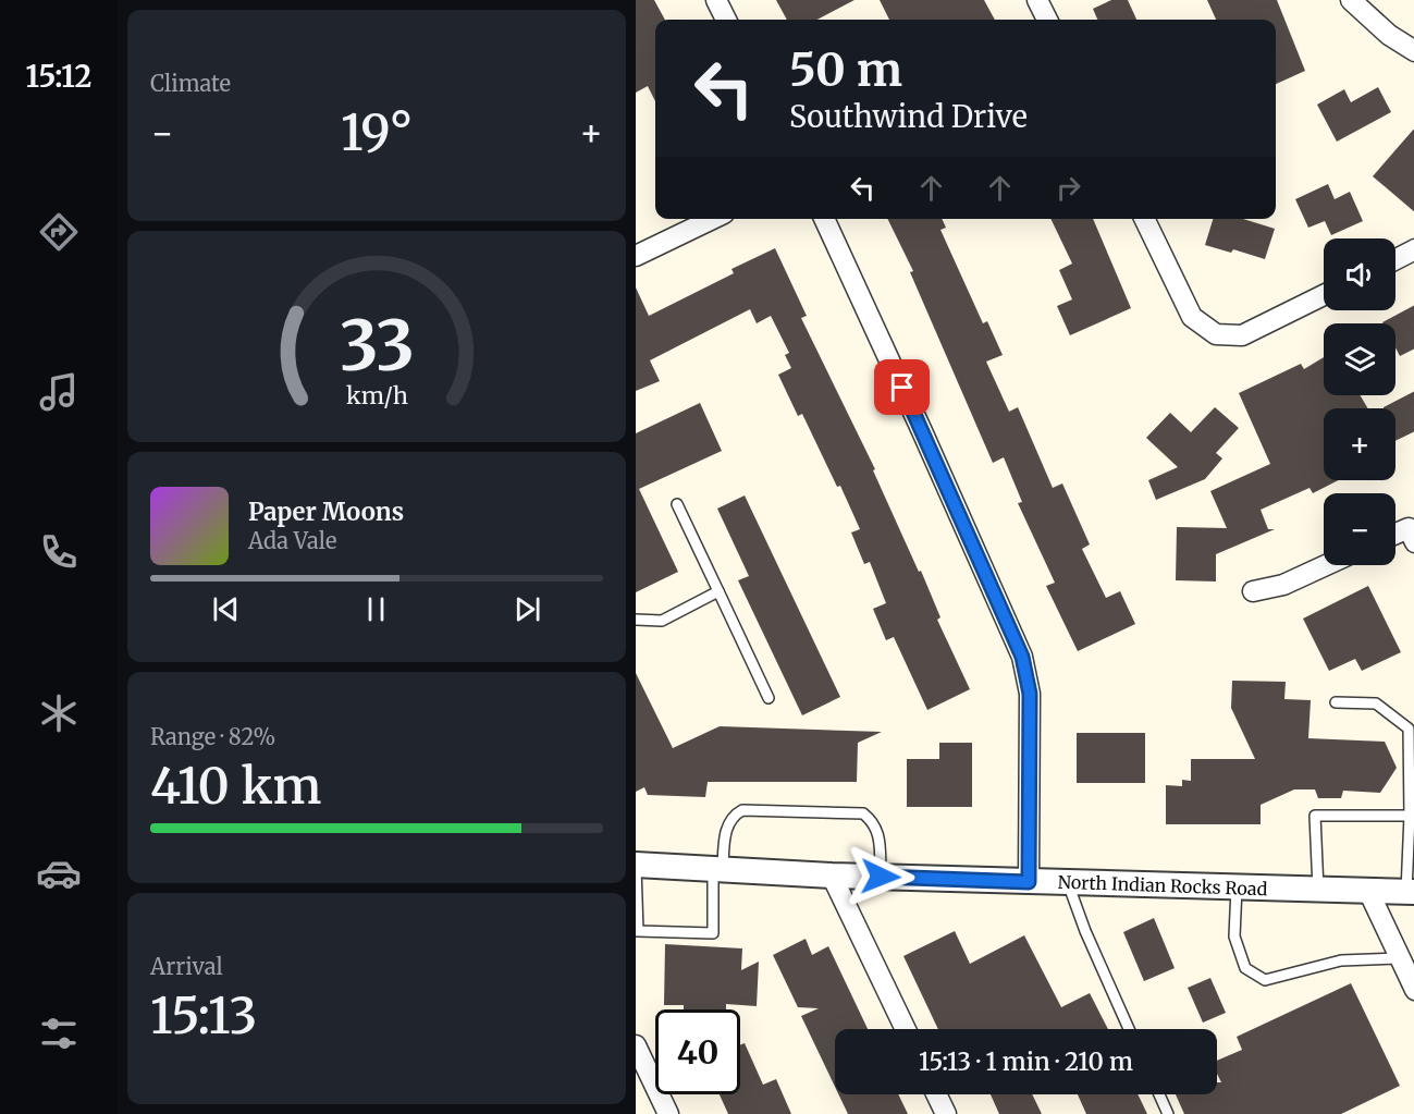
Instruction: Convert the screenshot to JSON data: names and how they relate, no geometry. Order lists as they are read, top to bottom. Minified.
{"streets":{"street":["North Indian Rocks Road"]},"page":{"tabs":"15:12","tile":["Climate",["Range · 82%","410 km"],["Arrival","15:13"]],"turn":["50 m","Southwind Drive"],"heat":["−","19°","+"],"map_buttons":["+","−"],"song":["Paper Moons","Ada Vale"],"limit":"40","trip":"15:13 · 1 min · 210 m","gauge":["33","km/h"]}}
